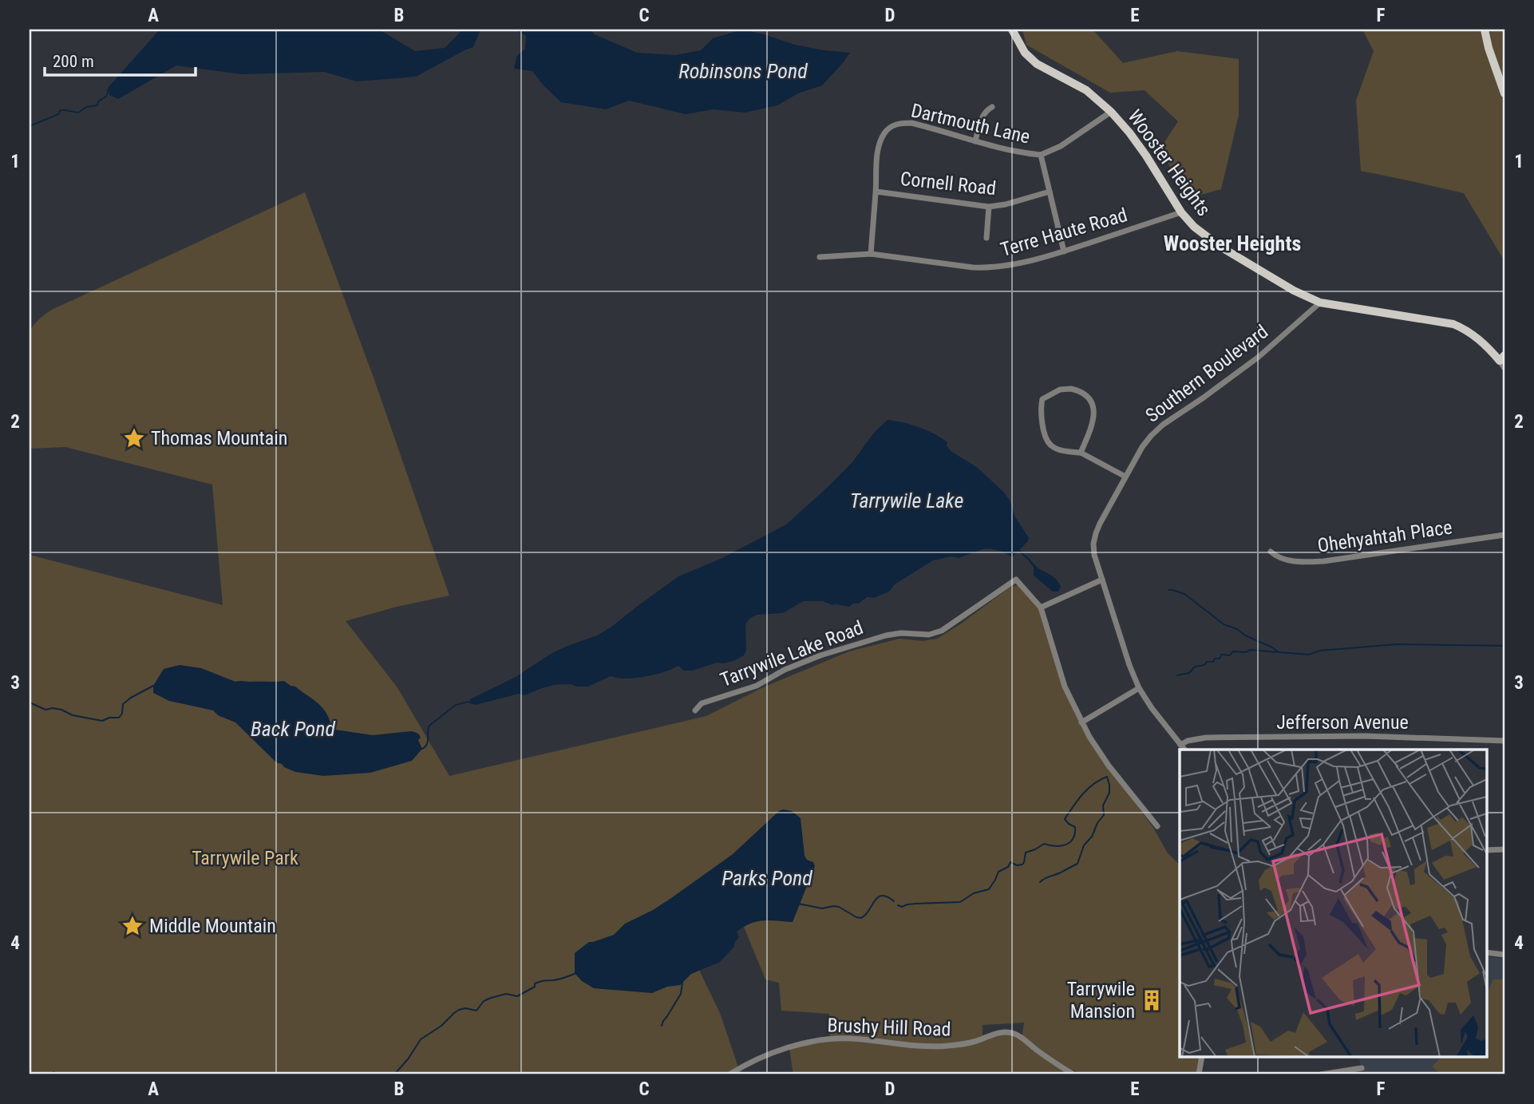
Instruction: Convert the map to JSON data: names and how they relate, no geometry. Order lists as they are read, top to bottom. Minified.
{"streets":{"main road":["Wooster Heights"],"street":["Dartmouth Lane","Cornell Road","Terre Haute Road","Southern Boulevard","Ohehyahtah Place","Tarrywile Lake Road","Jefferson Avenue","Brushy Hill Road"]},"crossings":[["Dartmouth Lane","Cornell Road"],["Dartmouth Lane","Terre Haute Road"],["Wooster Heights","Terre Haute Road"],["Wooster Heights","Southern Boulevard"],["Southern Boulevard","Jefferson Avenue"]],"districts":["Wooster Heights"],"water":["Robinsons Pond","Tarrywile Lake","Back Pond","Parks Pond"],"parks":["Tarrywile Park"],"places":{"place":["Thomas Mountain","Middle Mountain"],"building":["Tarrywile Mansion"]},"scale_bar":"200 m","grid":{"columns":["A","B","C","D","E","F"],"rows":["1","2","3","4"]}}
